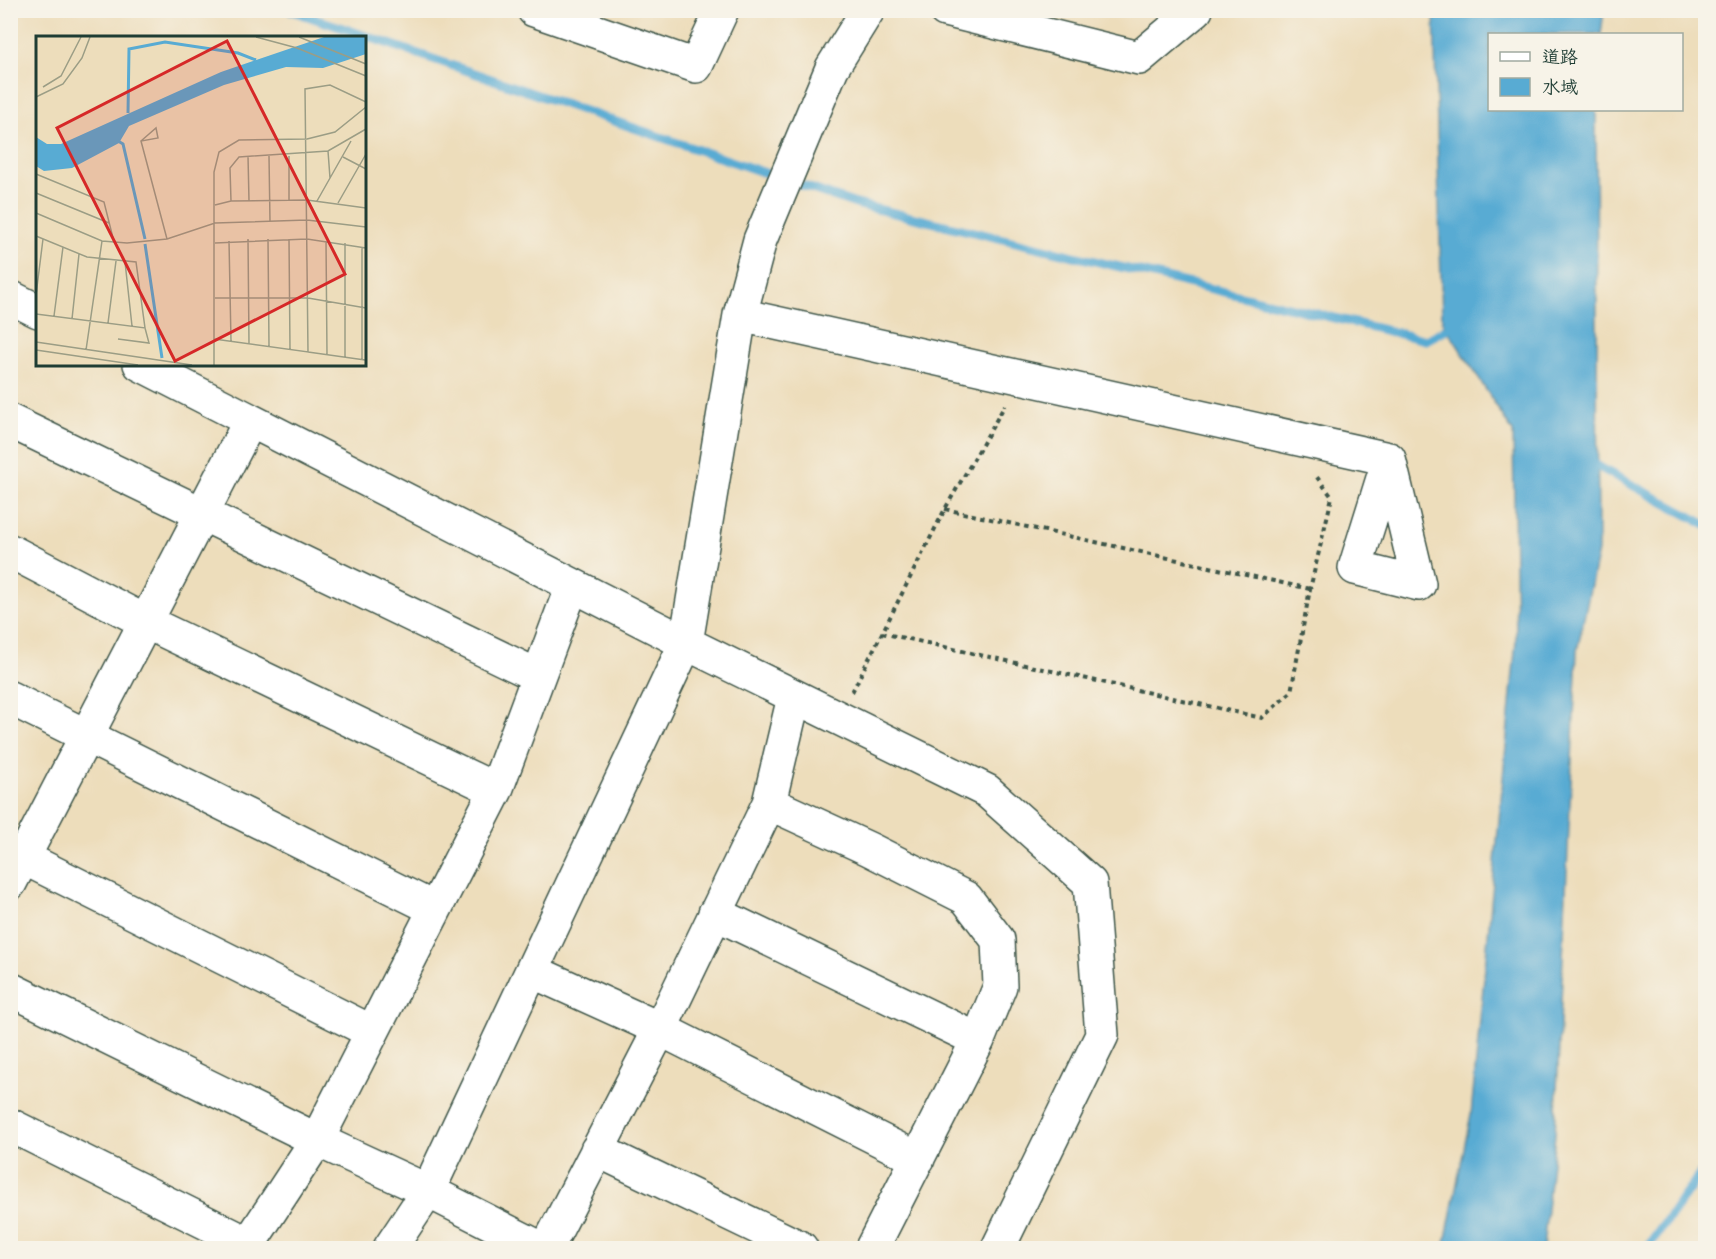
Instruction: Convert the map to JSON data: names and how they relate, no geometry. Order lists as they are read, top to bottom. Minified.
{"legend":["道路","水域"]}
